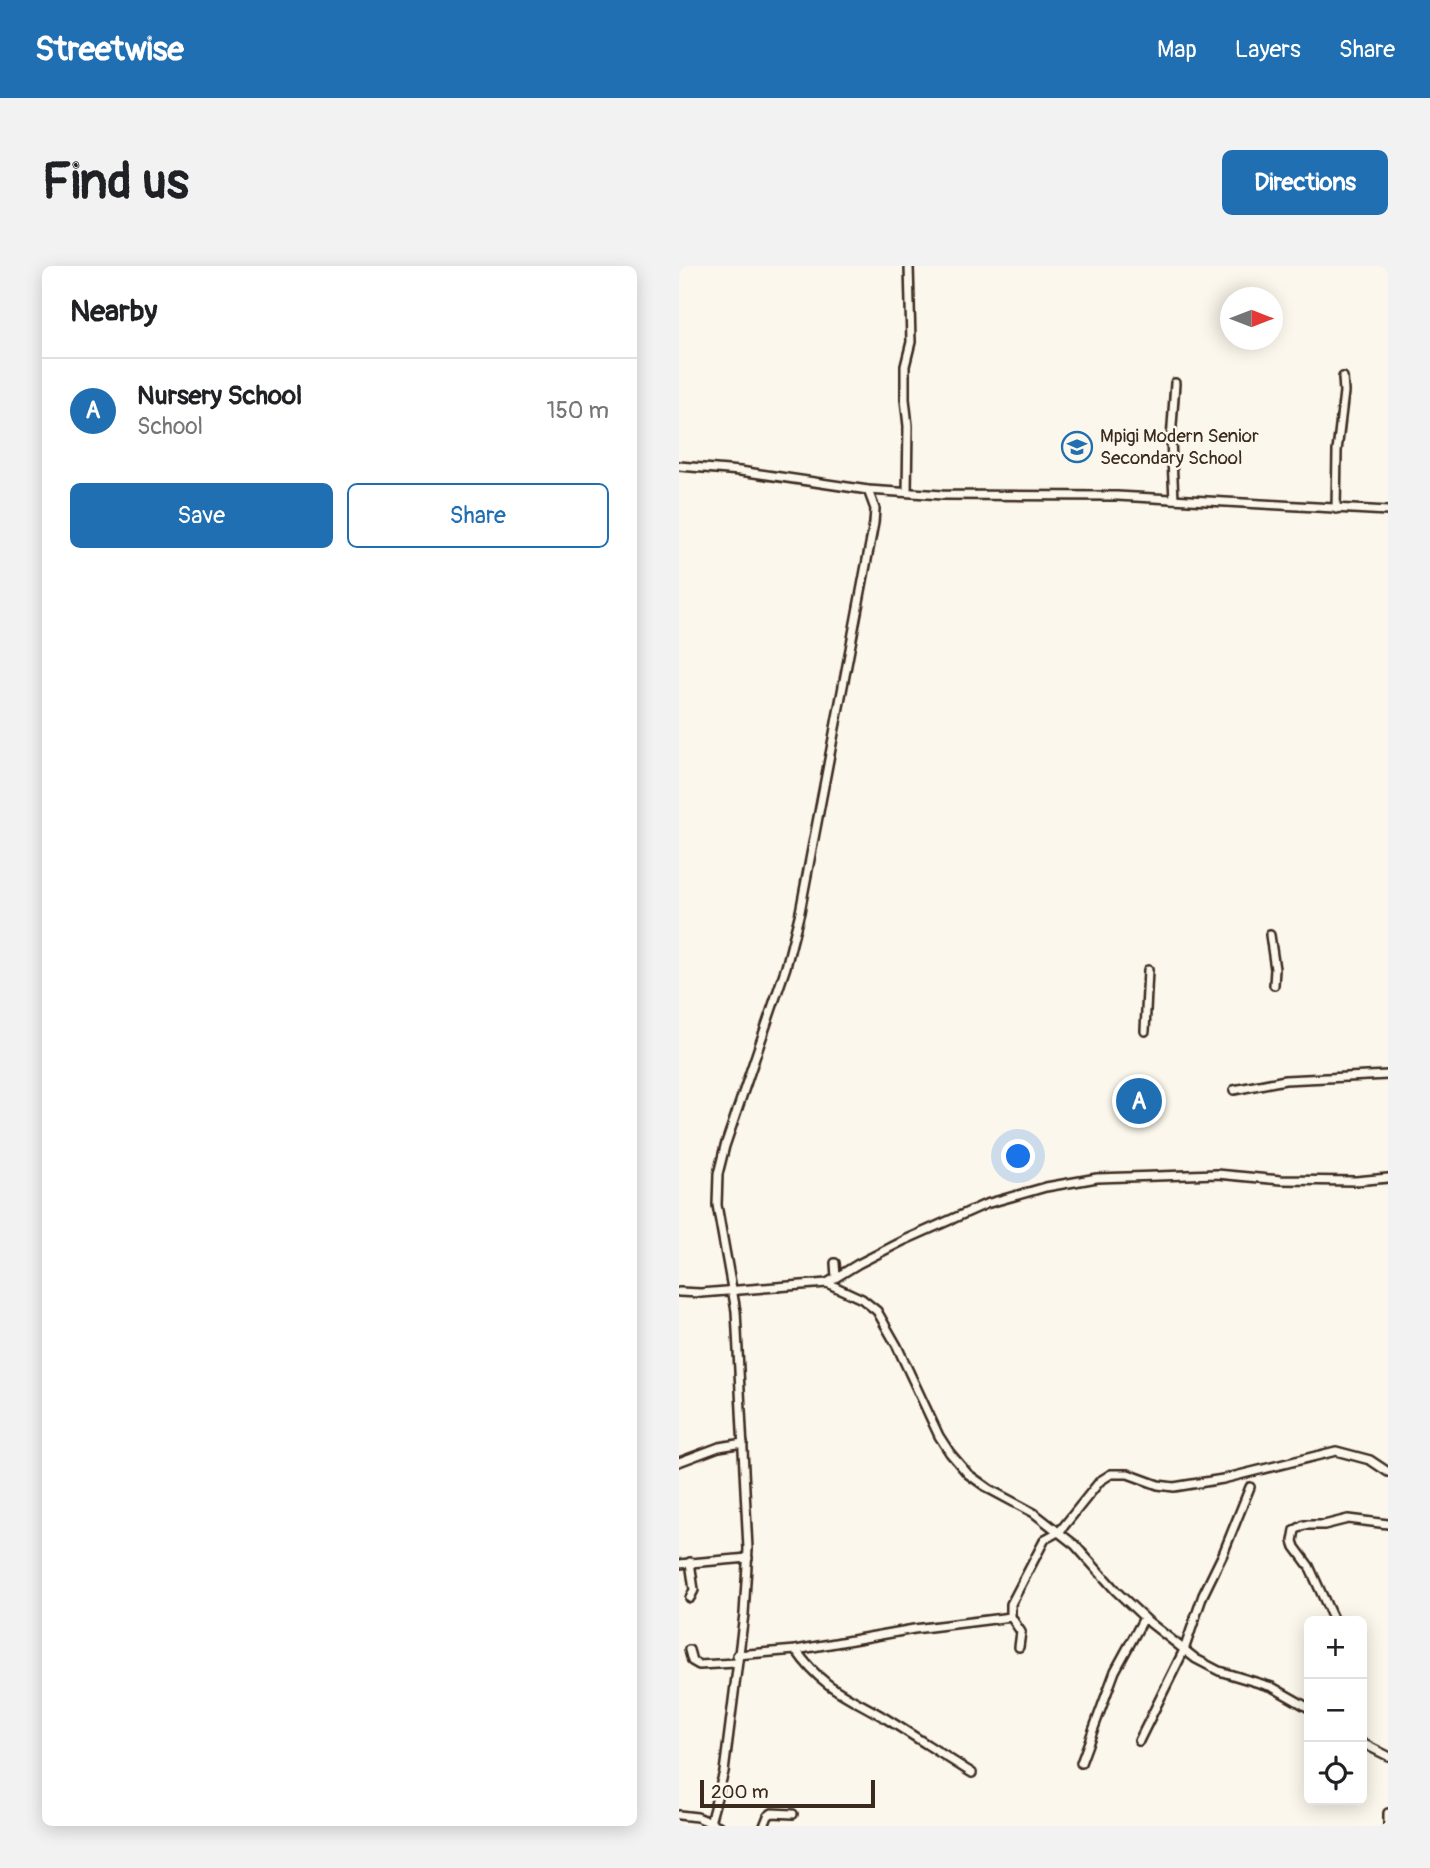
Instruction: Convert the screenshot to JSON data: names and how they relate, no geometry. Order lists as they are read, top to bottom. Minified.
{"places":{"school or university":["Mpigi Modern Senior Secondary School"]},"scale_bar":"200 m","north":"right","page":{"header":"Streetwise","nav":["Map","Layers","Share"],"buttons":["Directions",["Save","Share"]],"title":"Find us","heading":"Nearby","list":[{"mark":"A","name":"Nursery School","note":"School","value":"150 m"}],"pins":"A","map_buttons":["+","−"],"scale":"200 m"}}
